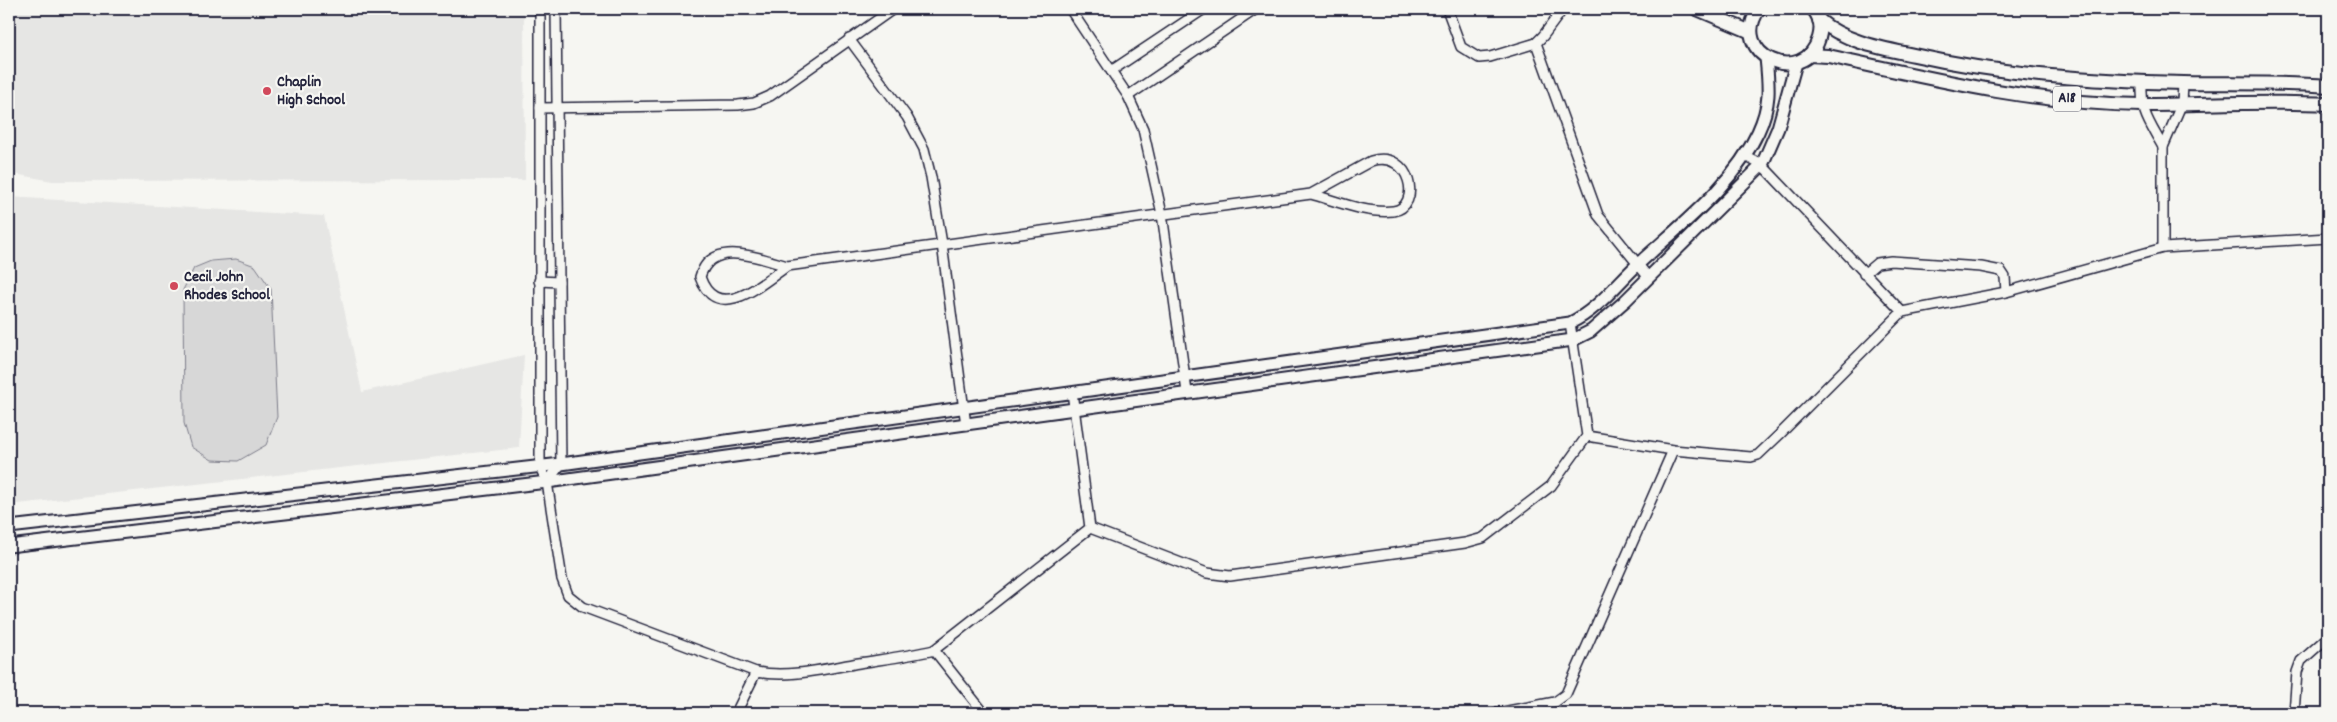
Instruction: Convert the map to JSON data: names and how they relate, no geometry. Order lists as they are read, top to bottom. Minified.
{"streets":{"highway":["A18"]},"places":["Chaplin High School","Cecil John Rhodes School"]}
